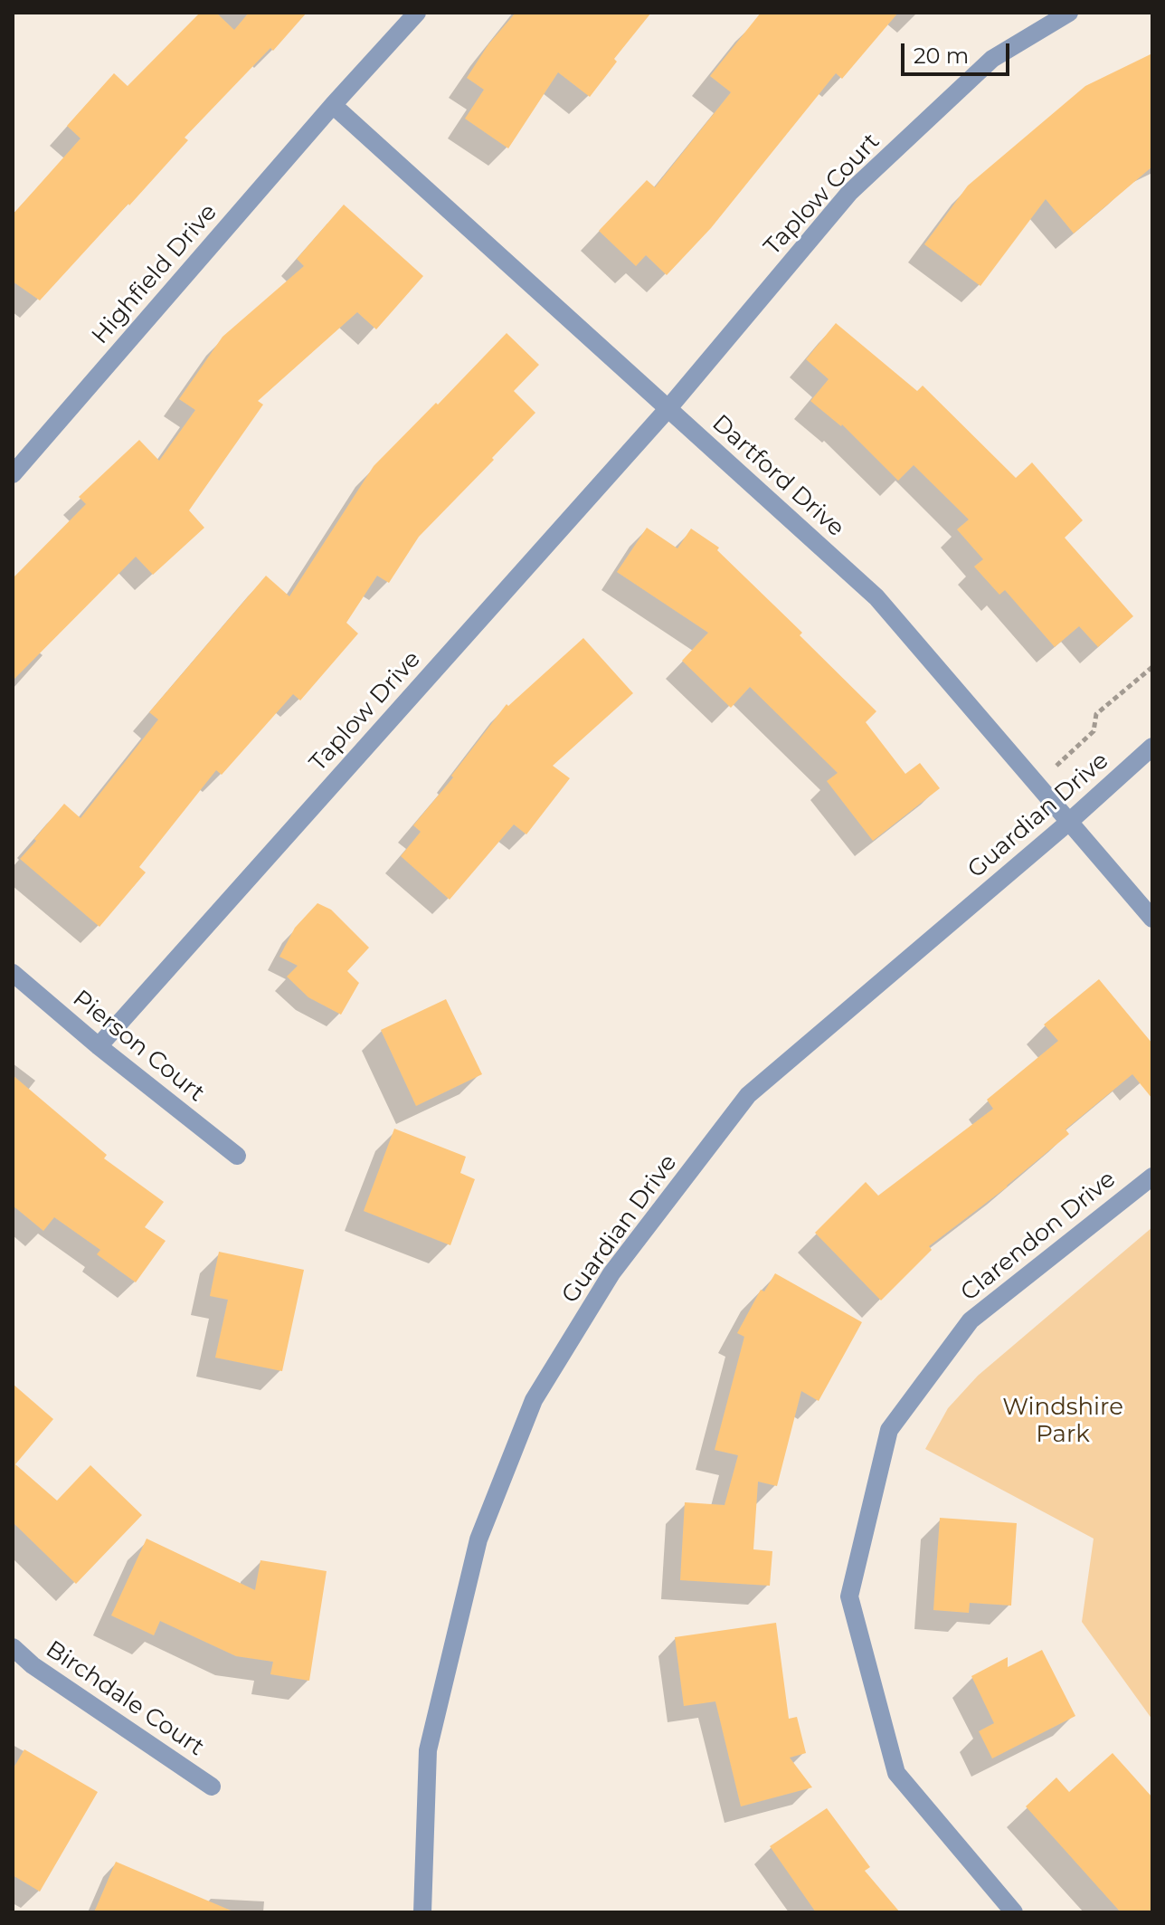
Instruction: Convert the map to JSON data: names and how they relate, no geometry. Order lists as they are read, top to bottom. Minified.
{"streets":{"street":["Taplow Court","Highfield Drive","Dartford Drive","Taplow Drive","Guardian Drive","Pierson Court","Clarendon Drive","Birchdale Court"]},"crossings":[["Taplow Court","Dartford Drive"],["Taplow Court","Taplow Drive"],["Highfield Drive","Dartford Drive"],["Dartford Drive","Taplow Drive"],["Dartford Drive","Guardian Drive"],["Taplow Drive","Pierson Court"]],"parks":["Windshire Park"],"scale_bar":"20 m"}
